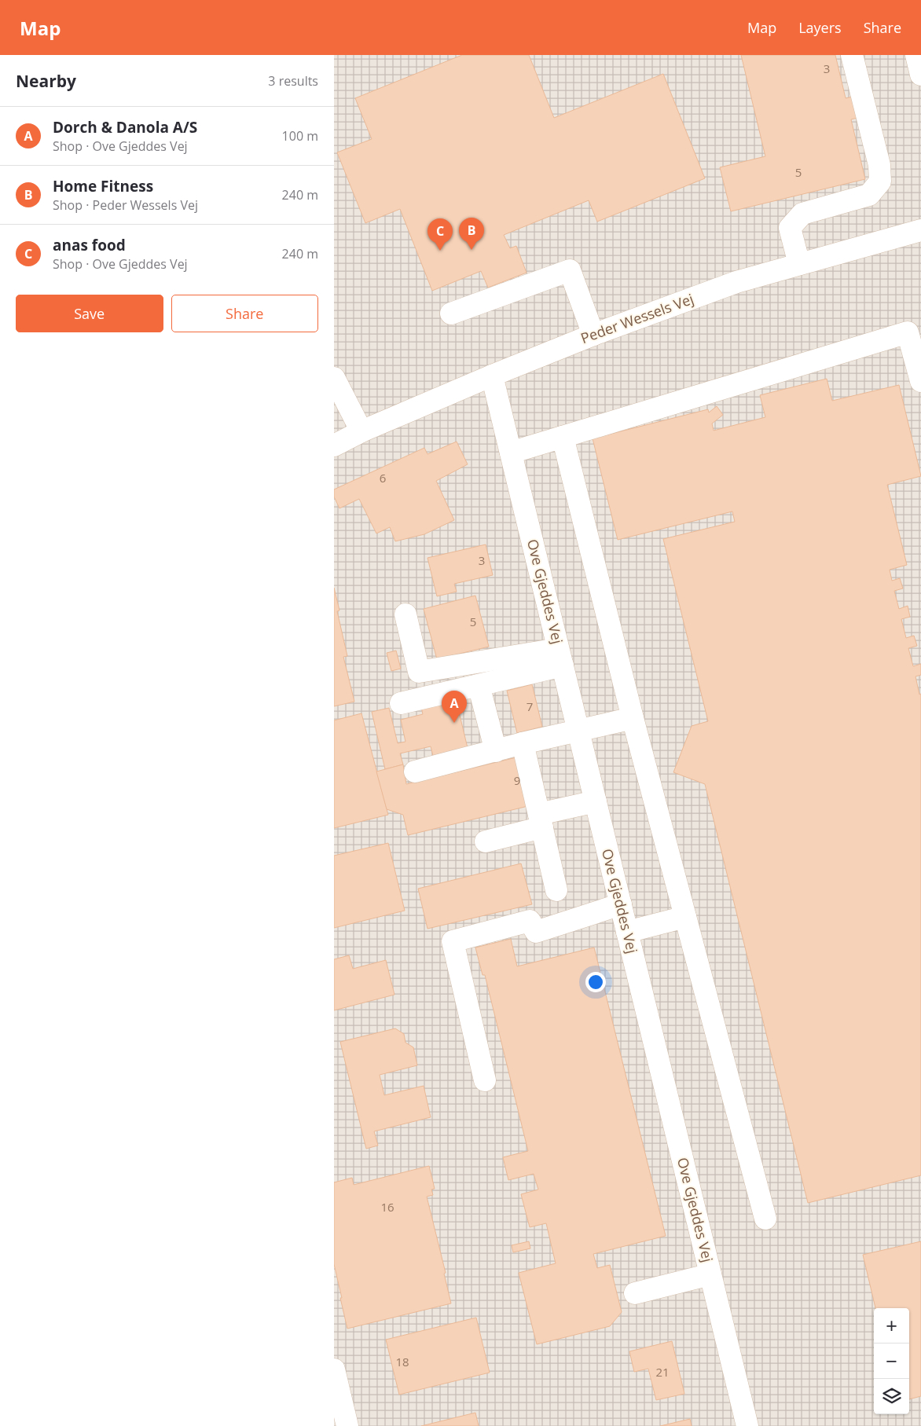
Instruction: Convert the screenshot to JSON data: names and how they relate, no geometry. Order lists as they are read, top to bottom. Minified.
{"streets":{"street":["Peder Wessels Vej","Ove Gjeddes Vej"]},"crossings":[["Peder Wessels Vej","Ove Gjeddes Vej"]],"house_numbers":["3","5","6","3","5","7","9","16","18","21"],"page":{"header":"Map","nav":["Map","Layers","Share"],"heading":["Nearby","3 results"],"list":[{"mark":"A","name":"Dorch & Danola A/S","note":"Shop · Ove Gjeddes Vej","value":"100 m"},{"mark":"B","name":"Home Fitness","note":"Shop · Peder Wessels Vej","value":"240 m"},{"mark":"C","name":"anas food","note":"Shop · Ove Gjeddes Vej","value":"240 m"}],"pins":["B","C","A"],"buttons":["Save","Share"],"map_buttons":["+","−"]}}
